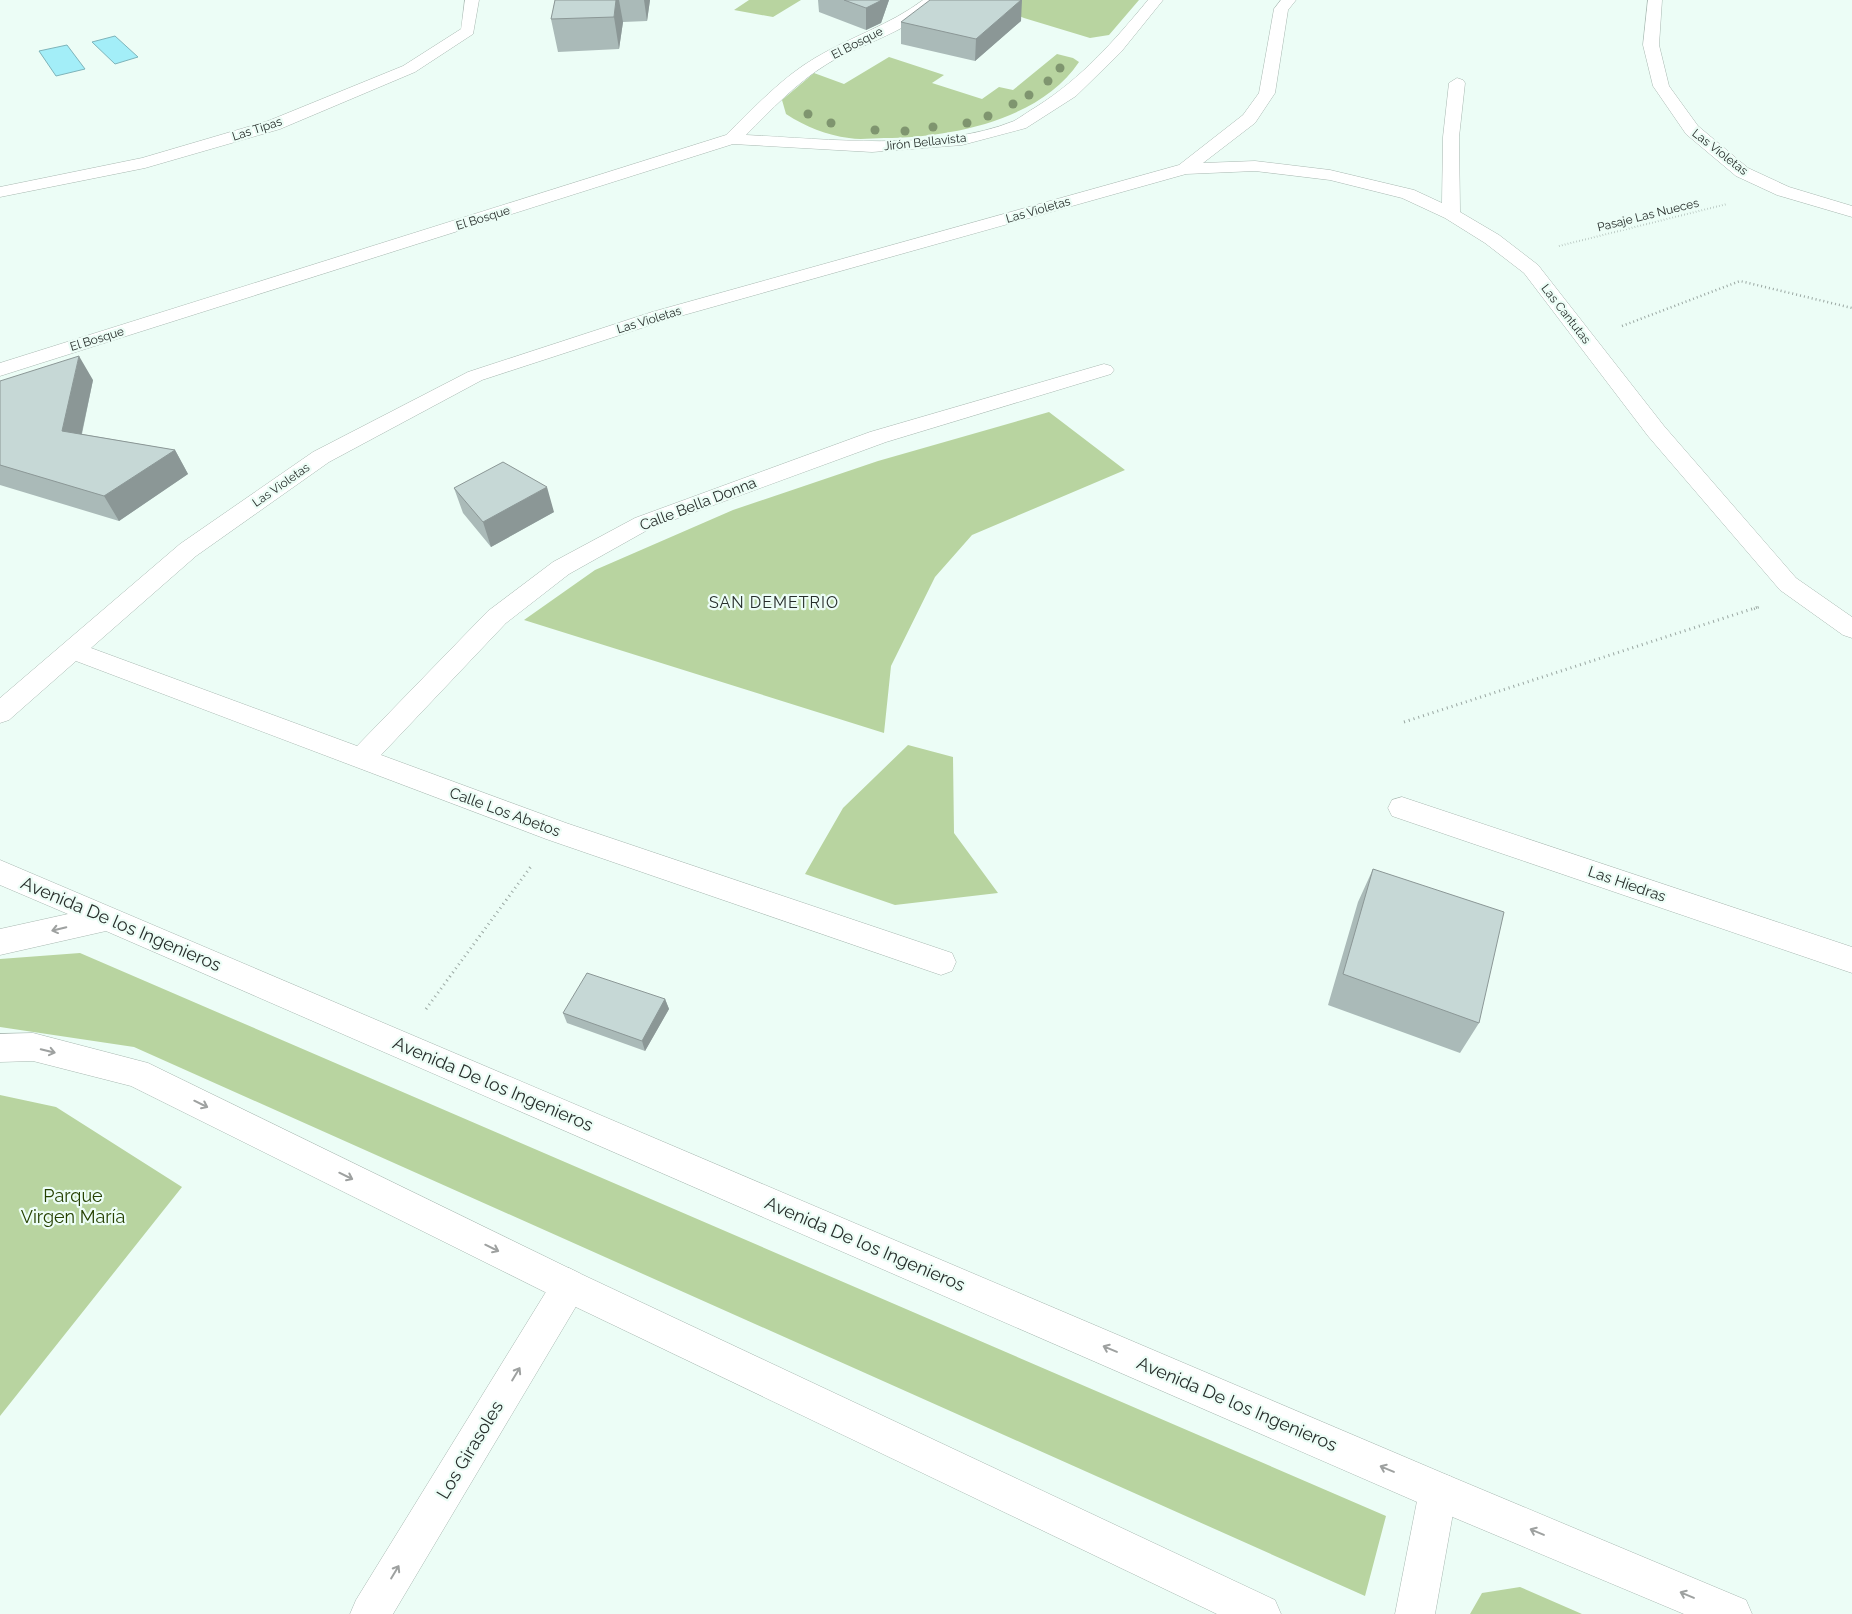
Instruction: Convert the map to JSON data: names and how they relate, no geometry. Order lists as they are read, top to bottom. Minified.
{"streets":{"street":["El Bosque","Las Tipas","Jirón Bellavista","Las Violetas","Las Cantutas","Calle Bella Donna","Calle Los Abetos","Las Hiedras","Avenida De los Ingenieros","Los Girasoles"],"path":["Pasaje Las Nueces"]},"crossings":[["El Bosque","Jirón Bellavista"],["Las Violetas","Pasaje Las Nueces"],["Las Violetas","Las Cantutas"],["Las Violetas","Calle Los Abetos"],["Pasaje Las Nueces","Las Cantutas"],["Calle Bella Donna","Calle Los Abetos"]],"one_way":["Los Girasoles"],"districts":["SAN DEMETRIO"],"parks":["Parque Virgen María"]}
